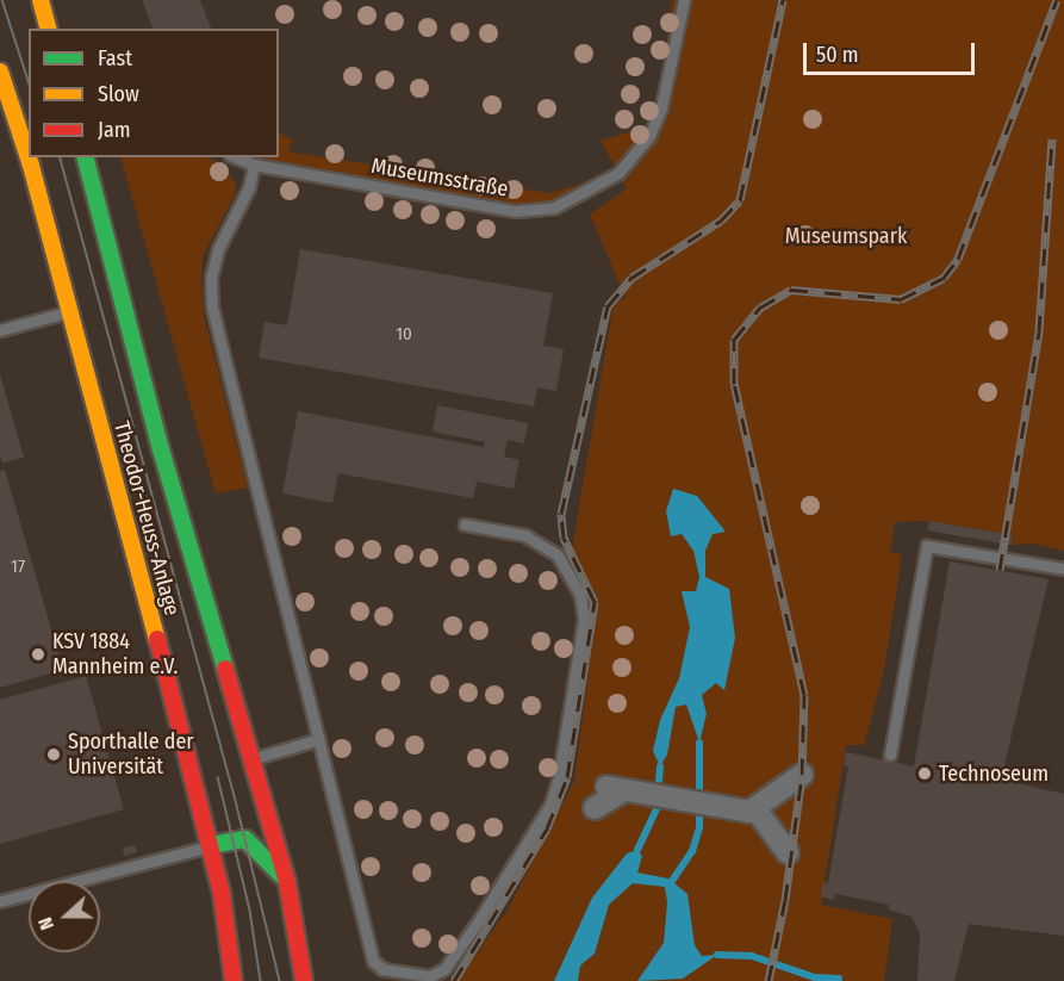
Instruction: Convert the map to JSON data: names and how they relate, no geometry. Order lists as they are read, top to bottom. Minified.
{"streets":{"main road":["Theodor-Heuss-Anlage"],"lane":["Museumsstraße"]},"parks":["Museumspark"],"places":["KSV 1884 Mannheim e.V.","Sporthalle der Universität","Technoseum"],"house_numbers":["10","17"],"legend":["Fast","Slow","Jam"],"scale_bar":"50 m","north":"left"}
